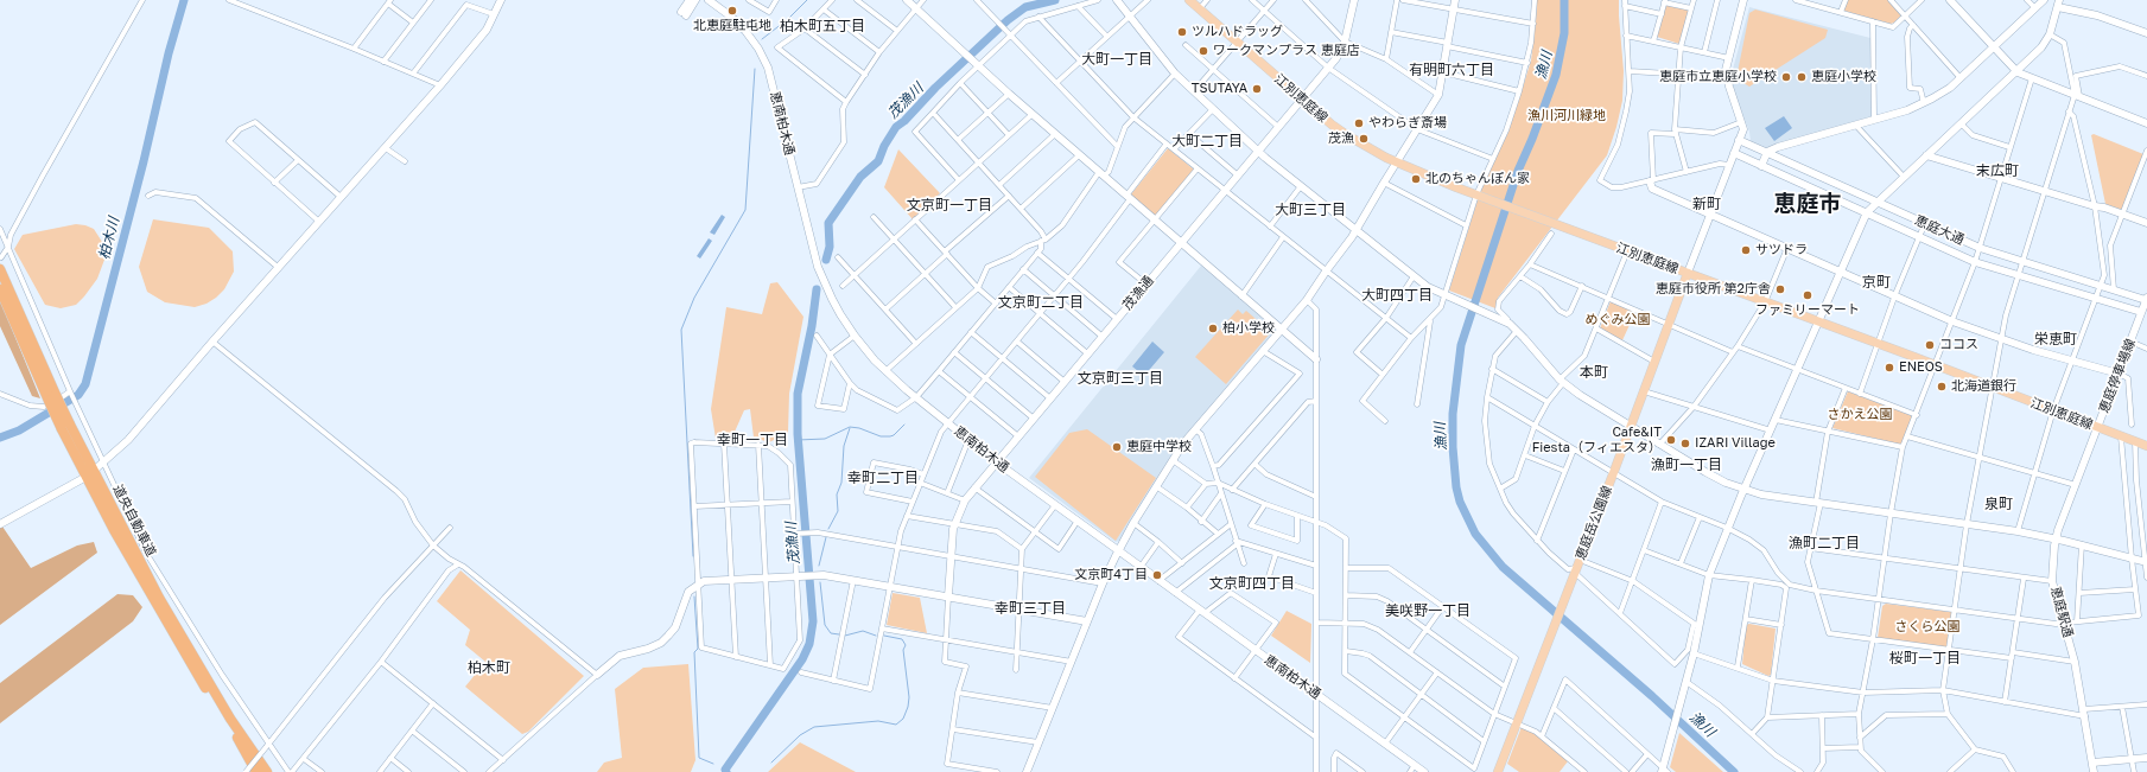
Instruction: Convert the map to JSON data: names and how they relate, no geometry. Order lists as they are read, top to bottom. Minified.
{"streets":{"highway":["道央自動車道"],"main road":["江別恵庭線","恵庭岳公園線"],"street":["恵南柏木通","恵庭大通","茂漁通","恵庭停車場線","恵庭駅通"]},"crossings":[["江別恵庭線","茂漁通"],["江別恵庭線","恵庭停車場線"],["江別恵庭線","恵庭岳公園線"],["江別恵庭線","恵庭駅通"],["恵南柏木通","茂漁通"],["恵庭大通","恵庭停車場線"],["恵庭停車場線","恵庭駅通"]],"districts":["柏木町五丁目","大町一丁目","有明町六丁目","大町二丁目","末広町","新町","恵庭市","文京町一丁目","大町三丁目","京町","大町四丁目","文京町二丁目","栄恵町","本町","文京町三丁目","幸町一丁目","漁町一丁目","幸町二丁目","泉町","漁町二丁目","文京町四丁目","幸町三丁目","美咲野一丁目","桜町一丁目","柏木町"],"water":["漁川","茂漁川","柏木川"],"parks":["漁川河川緑地","めぐみ公園","さかえ公園","さくら公園"],"places":["北恵庭駐屯地","ツルハドラッグ","ワークマンプラス 恵庭店","恵庭市立恵庭小学校","恵庭小学校","TSUTAYA","やわらぎ斎場","茂漁","北のちゃんぽん家","サツドラ","恵庭市役所 第2庁舎","ファミリーマート","柏小学校","ココス","ENEOS","北海道銀行","Cafe&IT Fiesta（フィエスタ）","IZARI Village","恵庭中学校","文京町4丁目"]}
